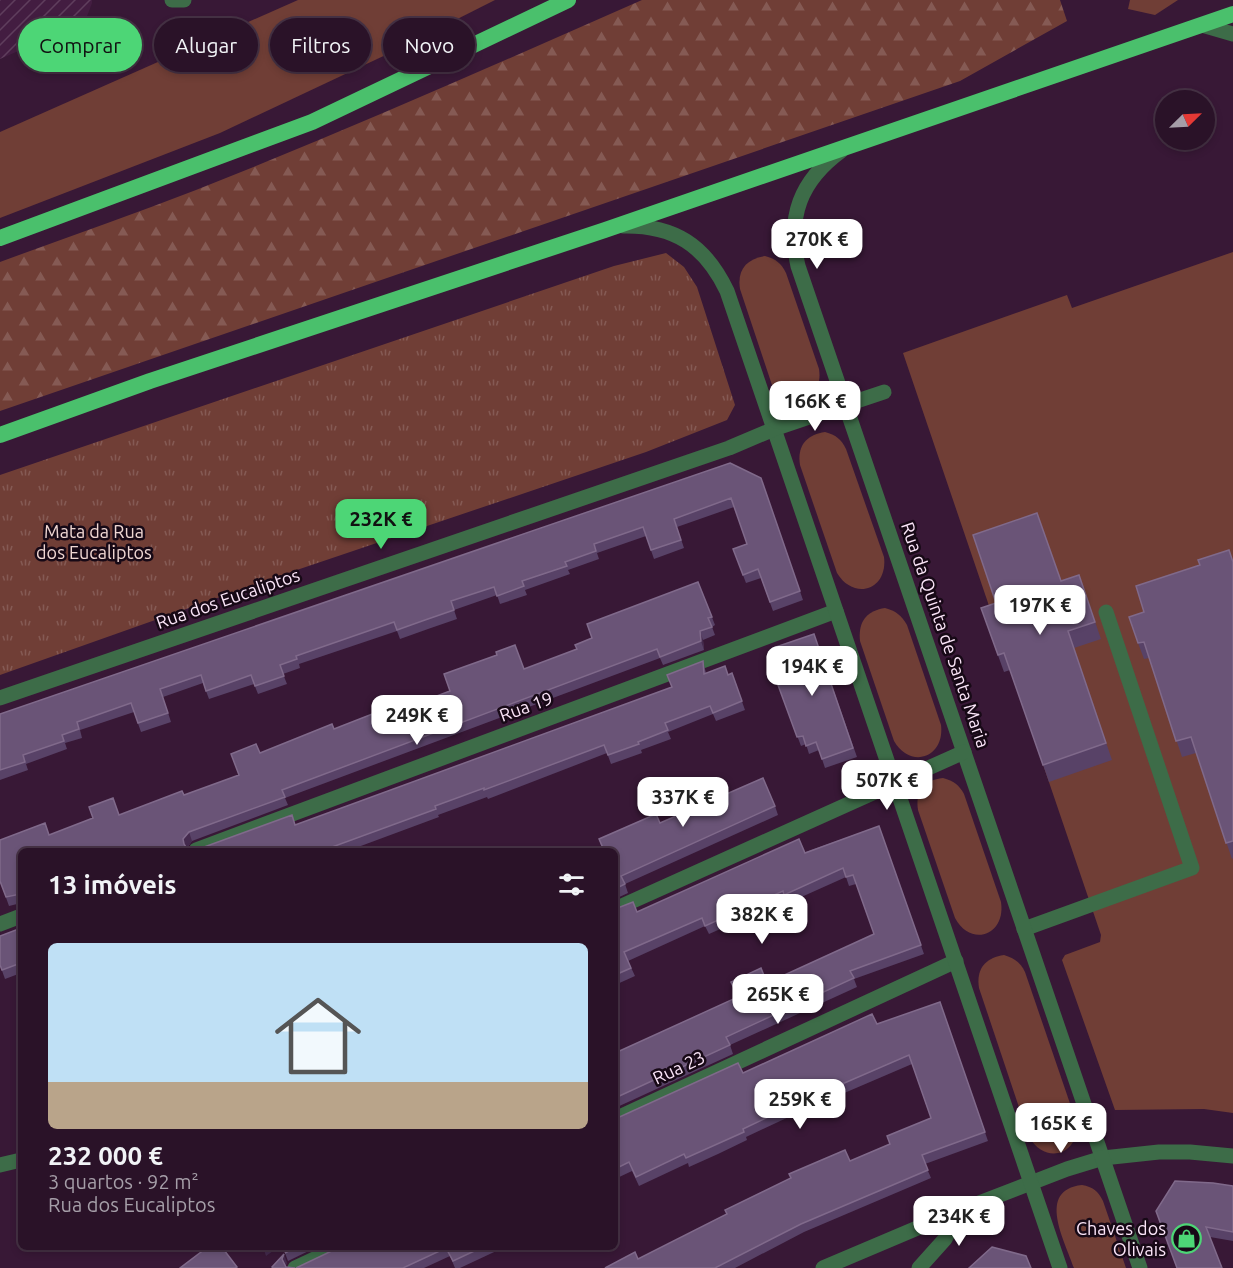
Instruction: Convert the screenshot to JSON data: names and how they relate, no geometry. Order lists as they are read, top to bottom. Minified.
{"streets":{"street":["Rua dos Eucaliptos","Rua da Quinta de Santa Maria","Rua 19","Rua 23"]},"crossings":[["Rua dos Eucaliptos","Rua da Quinta de Santa Maria"]],"parks":["Mata da Rua dos Eucaliptos"],"places":{"shop":["Chaves dos Olivais"]},"north":"top right","page":{"chip":["Comprar","Alugar","Filtros","Novo"],"price":["270K €","166K €","232K €","197K €","194K €","249K €","507K €","337K €","382K €","265K €","259K €","165K €","234K €"],"heading":"13 imóveis","list":[{"name":"232 000 €","note":"3 quartos · 92 m² · Rua dos Eucaliptos"}]}}
